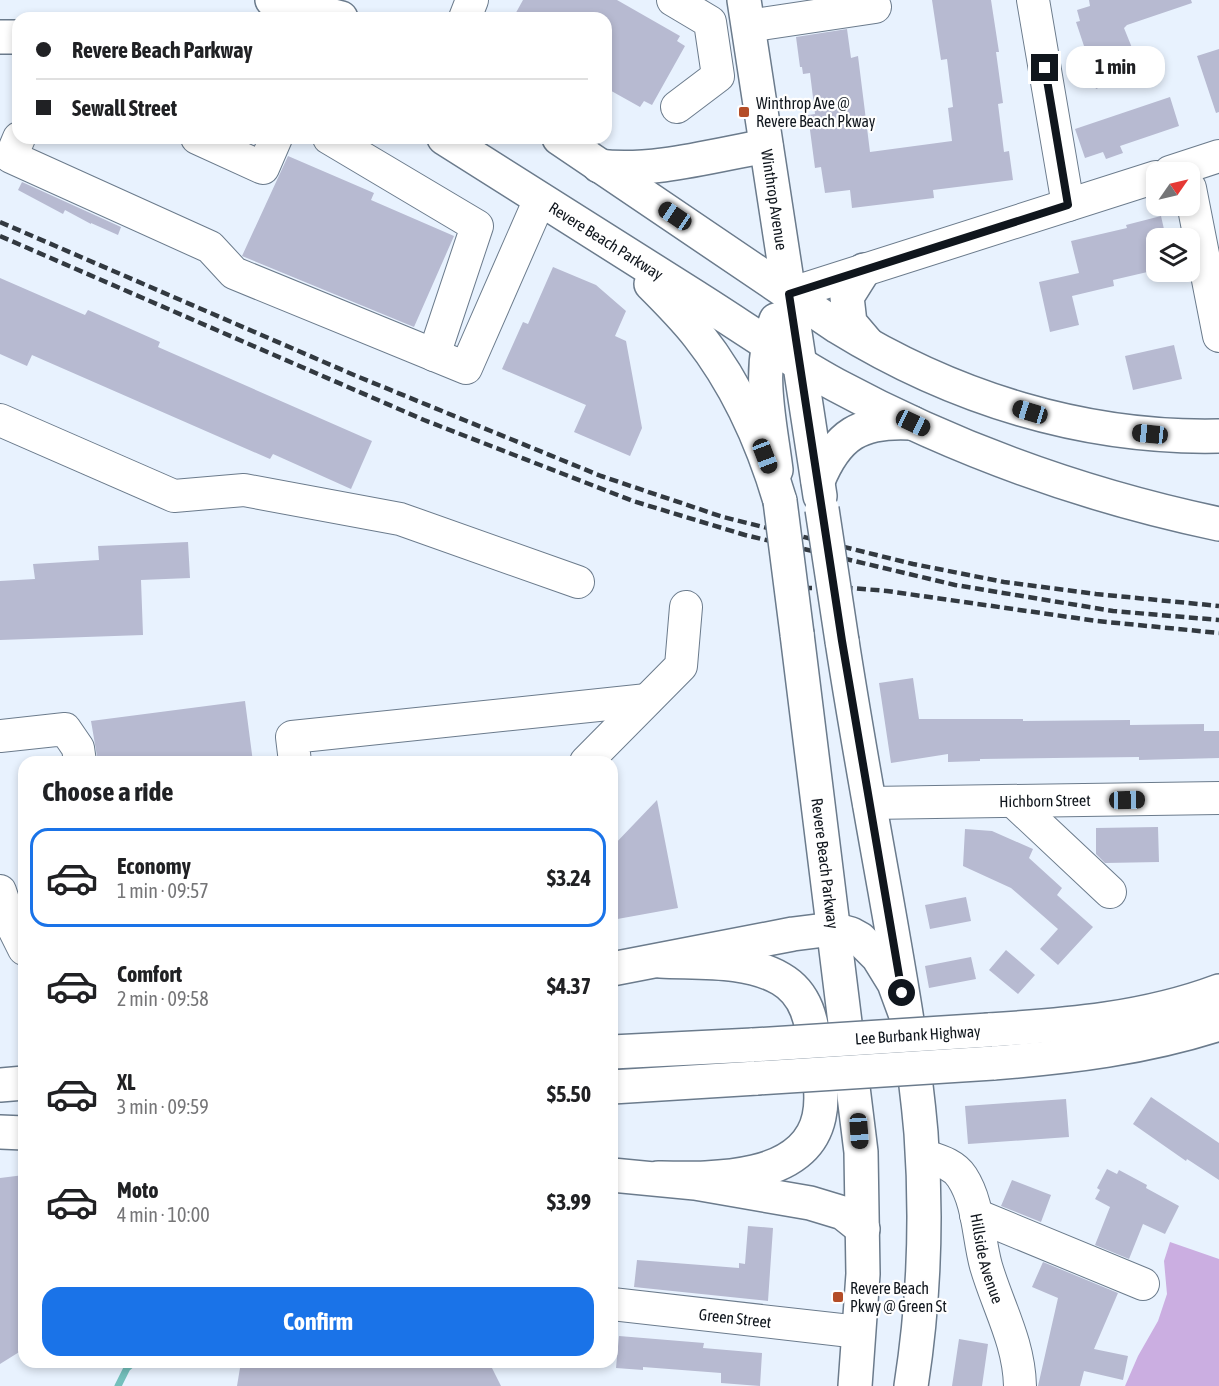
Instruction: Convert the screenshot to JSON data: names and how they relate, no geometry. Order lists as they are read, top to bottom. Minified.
{"streets":{"main road":["Winthrop Avenue","Revere Beach Parkway","Lee Burbank Highway"],"street":["Hichborn Street","Hillside Avenue","Green Street"]},"crossings":[["Winthrop Avenue","Revere Beach Parkway"],["Revere Beach Parkway","Green Street"]],"places":{"transit":["Winthrop Ave @ Revere Beach Pkway","Revere Beach Pkwy @ Green St"]},"north":"top right","page":{"banner":["Revere Beach Parkway","Sewall Street"],"bubble":"1 min","heading":"Choose a ride","list":[{"name":"Economy","note":"1 min · 09:57","value":"$3.24"},{"name":"Comfort","note":"2 min · 09:58","value":"$4.37"},{"name":"XL","note":"3 min · 09:59","value":"$5.50"},{"name":"Moto","note":"4 min · 10:00","value":"$3.99"}],"buttons":"Confirm"}}
